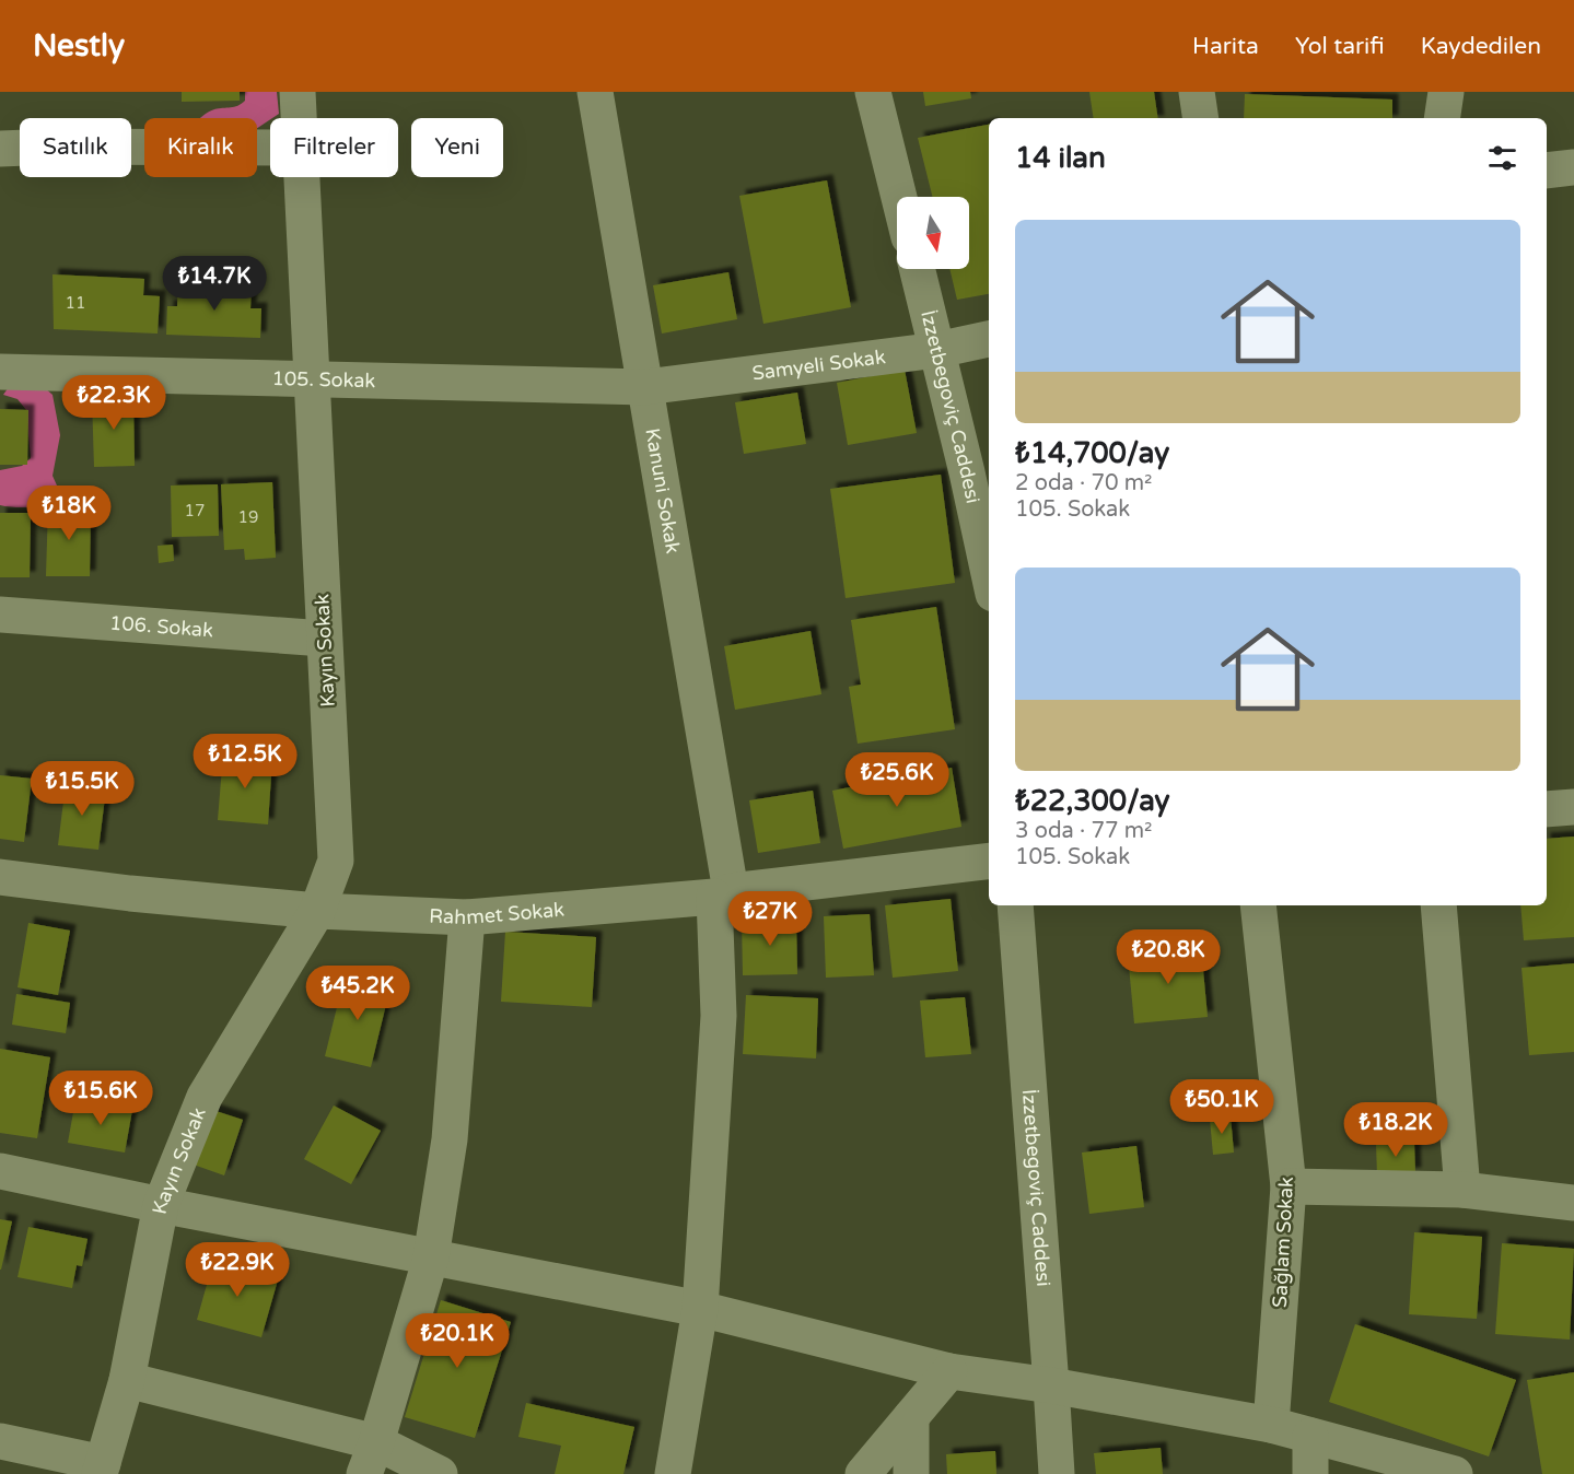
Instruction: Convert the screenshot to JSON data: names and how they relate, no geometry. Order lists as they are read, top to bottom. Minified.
{"streets":{"street":["Samyeli Sokak","105. Sokak","İzzetbegoviç Caddesi","Kanuni Sokak","106. Sokak","Kayın Sokak","Rahmet Sokak","Sağlam Sokak"]},"crossings":[["Samyeli Sokak","105. Sokak"],["Samyeli Sokak","İzzetbegoviç Caddesi"],["Samyeli Sokak","Kanuni Sokak"],["105. Sokak","Kanuni Sokak"],["105. Sokak","Kayın Sokak"],["Kanuni Sokak","Rahmet Sokak"],["106. Sokak","Kayın Sokak"],["Kayın Sokak","Rahmet Sokak"]],"house_numbers":["11","17","19"],"north":"bottom","page":{"header":"Nestly","nav":["Harita","Yol tarifi","Kaydedilen"],"chip":["Satılık","Kiralık","Filtreler","Yeni"],"heading":"14 ilan","list":[{"name":"₺14,700/ay","note":"2 oda · 70 m² · 105. Sokak"},{"name":"₺22,300/ay","note":"3 oda · 77 m² · 105. Sokak"}],"price":["₺14.7K","₺22.3K","₺18K","₺12.5K","₺25.6K","₺15.5K","₺27K","₺20.8K","₺45.2K","₺15.6K","₺50.1K","₺18.2K","₺22.9K","₺20.1K"]}}
